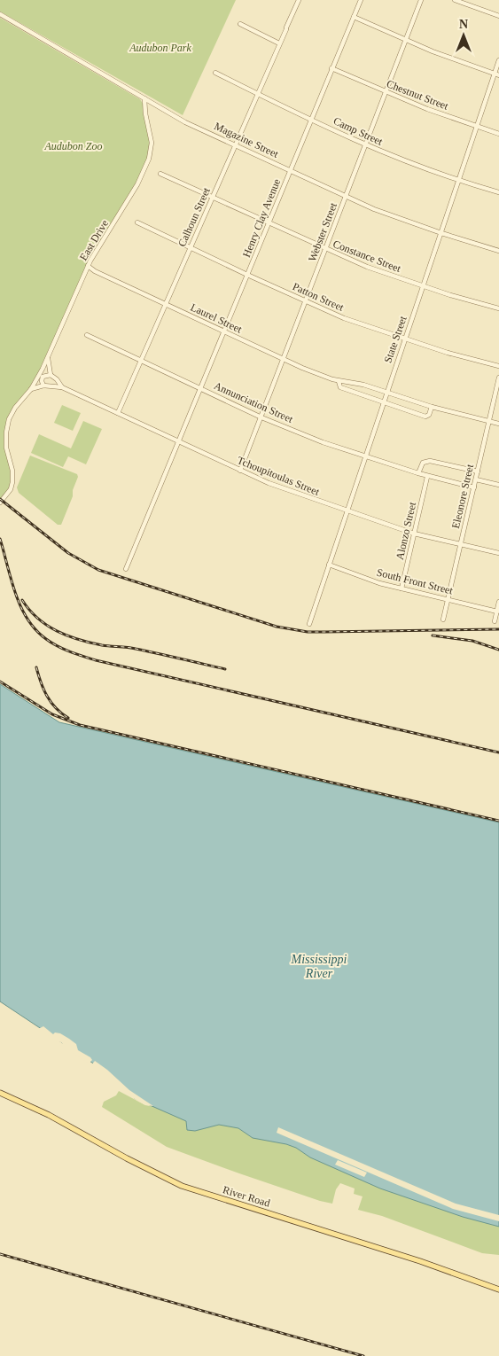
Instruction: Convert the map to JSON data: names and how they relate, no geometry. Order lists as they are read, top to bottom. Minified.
{"streets":{"main road":["River Road"],"street":["Chestnut Street","Camp Street","Magazine Street","Calhoun Street","Henry Clay Avenue","Webster Street","East Drive","Constance Street","Patton Street","Laurel Street","State Street","Annunciation Street","Tchoupitoulas Street","Eleonore Street","Alonzo Street","South Front Street"]},"crossings":[["Chestnut Street","Henry Clay Avenue"],["Chestnut Street","Webster Street"],["Chestnut Street","State Street"],["Camp Street","Calhoun Street"],["Camp Street","Henry Clay Avenue"],["Camp Street","Webster Street"],["Camp Street","State Street"],["Magazine Street","Calhoun Street"],["Magazine Street","Henry Clay Avenue"],["Magazine Street","Webster Street"],["Magazine Street","East Drive"],["Magazine Street","State Street"],["Calhoun Street","Constance Street"],["Calhoun Street","Patton Street"],["Calhoun Street","Laurel Street"],["Calhoun Street","Annunciation Street"],["Calhoun Street","Tchoupitoulas Street"],["Henry Clay Avenue","Constance Street"],["Henry Clay Avenue","Patton Street"],["Henry Clay Avenue","Laurel Street"],["Henry Clay Avenue","Annunciation Street"],["Henry Clay Avenue","Tchoupitoulas Street"],["Webster Street","Constance Street"],["Webster Street","Patton Street"],["Webster Street","Laurel Street"],["Webster Street","Annunciation Street"],["Webster Street","Tchoupitoulas Street"],["East Drive","Laurel Street"],["East Drive","Tchoupitoulas Street"],["Constance Street","State Street"],["Patton Street","State Street"],["Laurel Street","State Street"],["Laurel Street","Eleonore Street"],["State Street","Annunciation Street"],["State Street","Tchoupitoulas Street"],["State Street","South Front Street"],["Annunciation Street","Eleonore Street"],["Annunciation Street","Alonzo Street"],["Tchoupitoulas Street","Eleonore Street"],["Tchoupitoulas Street","Alonzo Street"],["Eleonore Street","South Front Street"],["Alonzo Street","South Front Street"]],"water":["Mississippi River"],"parks":["Audubon Park","Audubon Zoo"],"north":"top"}
